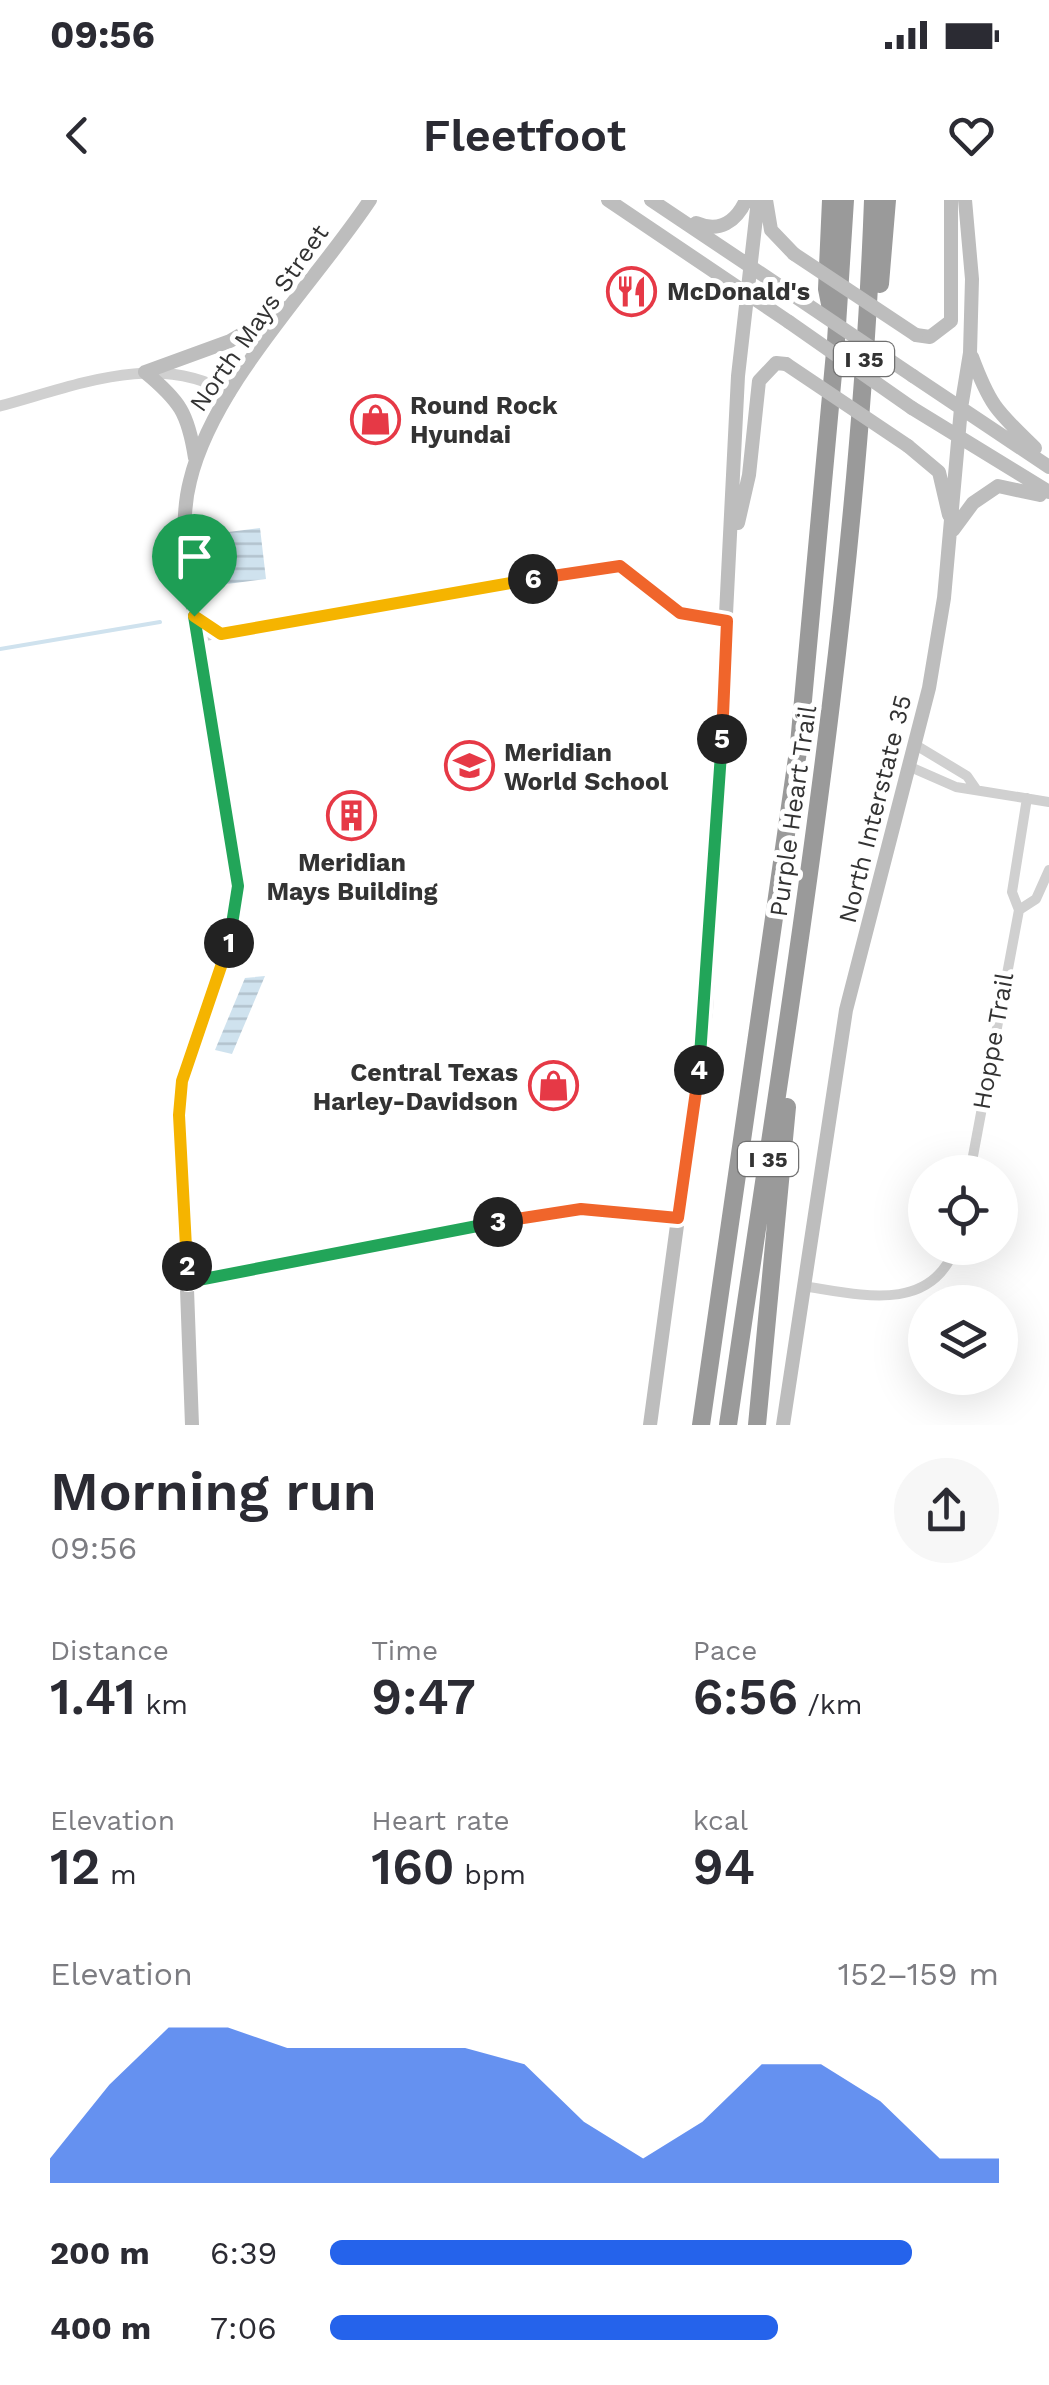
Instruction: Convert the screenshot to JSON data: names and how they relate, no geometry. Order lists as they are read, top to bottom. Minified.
{"streets":{"highway":["I 35","Purple Heart Trail"],"main road":["North Mays Street","North Interstate 35"],"street":["Hoppe Trail"]},"places":{"restaurant":["McDonald's"],"shop":["Round Rock Hyundai","Central Texas Harley-Davidson"],"school or university":["Meridian World School"],"building":["Meridian Mays Building"]},"page":{"status":"09:56","header":"Fleetfoot","pins":["6","5","1","4","3","2"],"heading":["Morning run","09:56"],"stats":[["Distance","1.41 km"],["Time","9:47"],["Pace","6:56 /km"],["Elevation","12 m"],["Heart rate","160 bpm"],["kcal","94"]],"chart":["Elevation","152–159 m"],"list":[{"name":"200 m","note":"6:39"},{"name":"400 m","note":"7:06"}]}}
